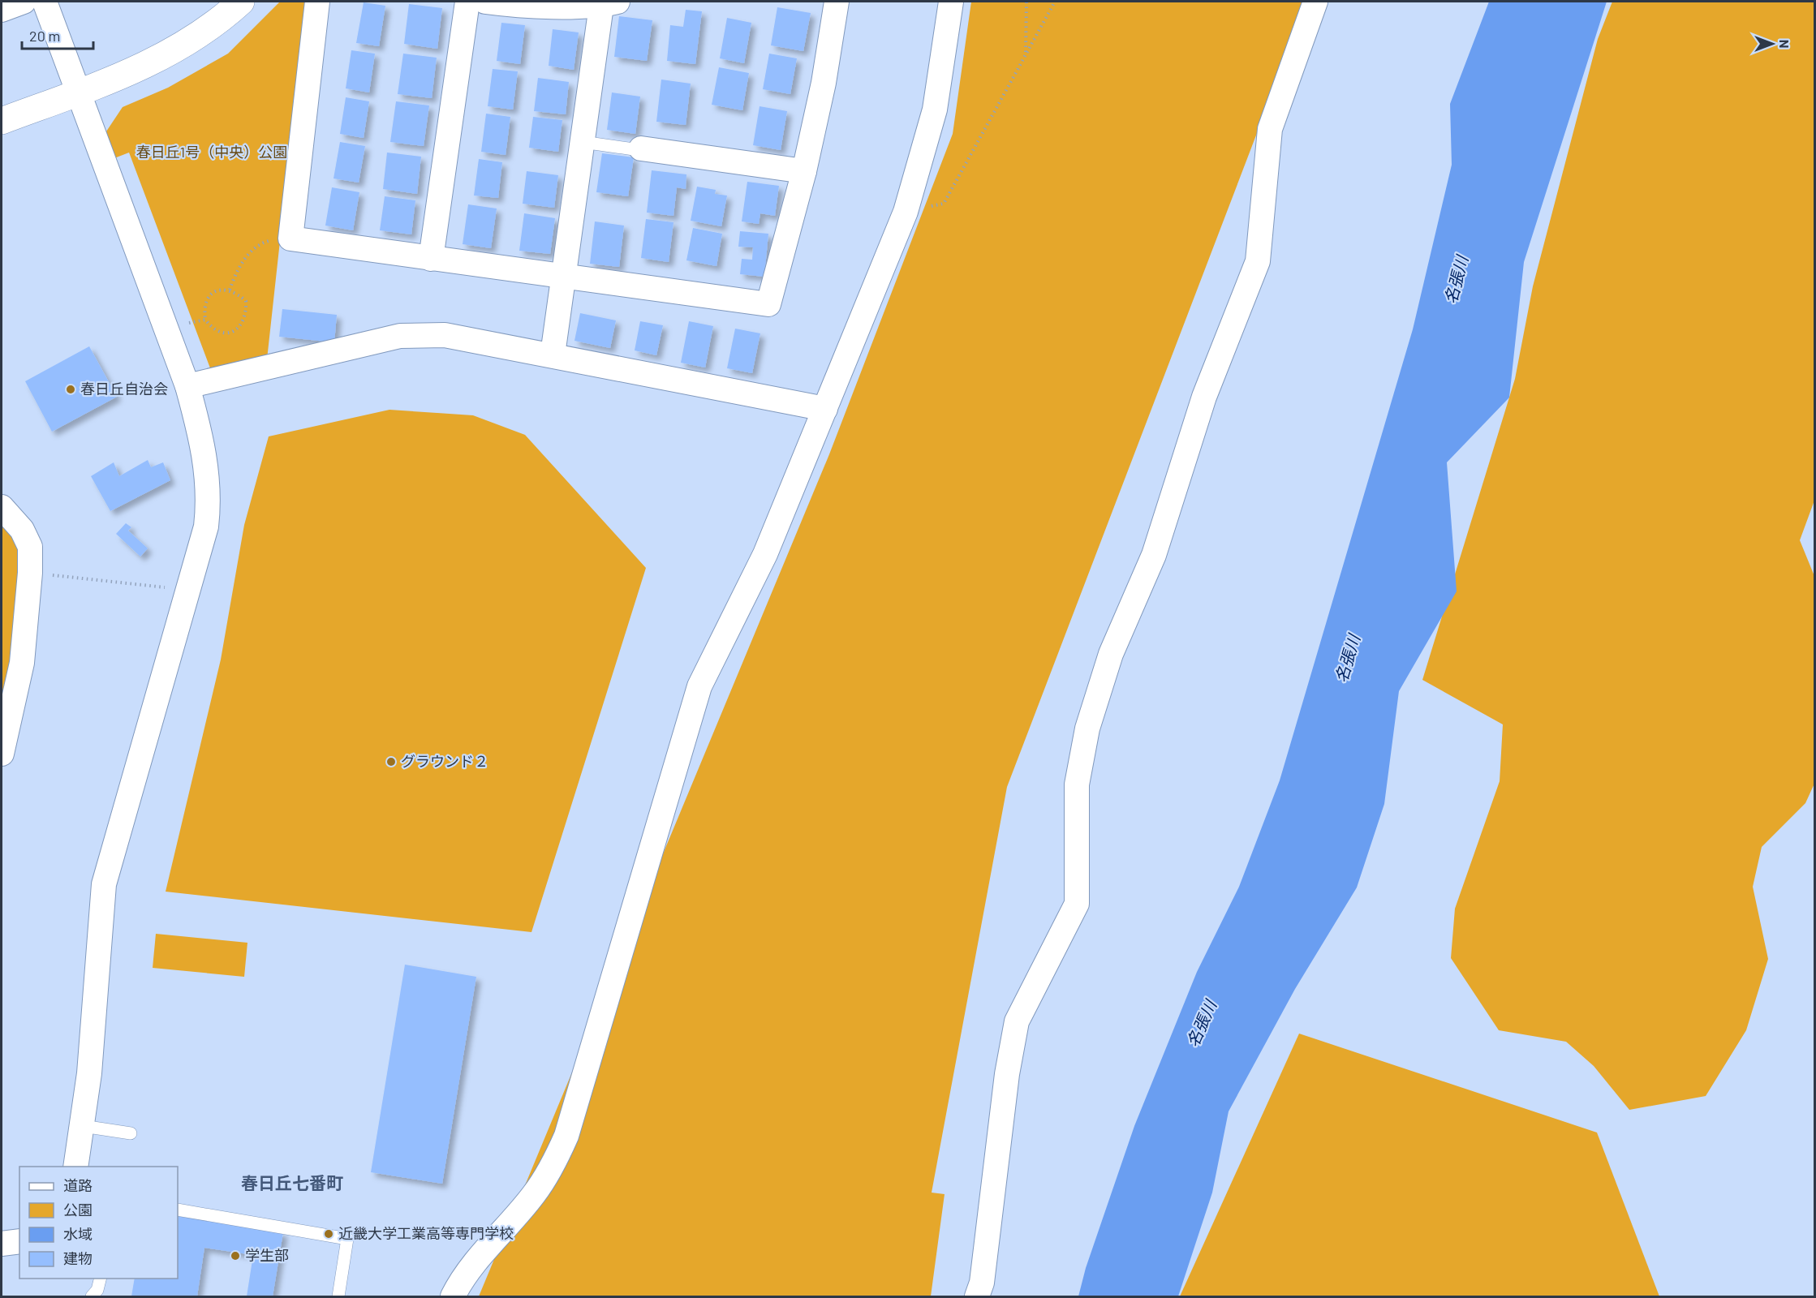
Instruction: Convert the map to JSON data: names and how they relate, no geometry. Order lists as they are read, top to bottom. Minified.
{"districts":["春日丘七番町"],"water":["名張川"],"parks":["春日丘1号（中央）公園"],"places":["春日丘自治会","グラウンド２","近畿大学工業高等専門学校","学生部"],"legend":["道路","公園","水域","建物"],"scale_bar":"20 m","north":"right"}
